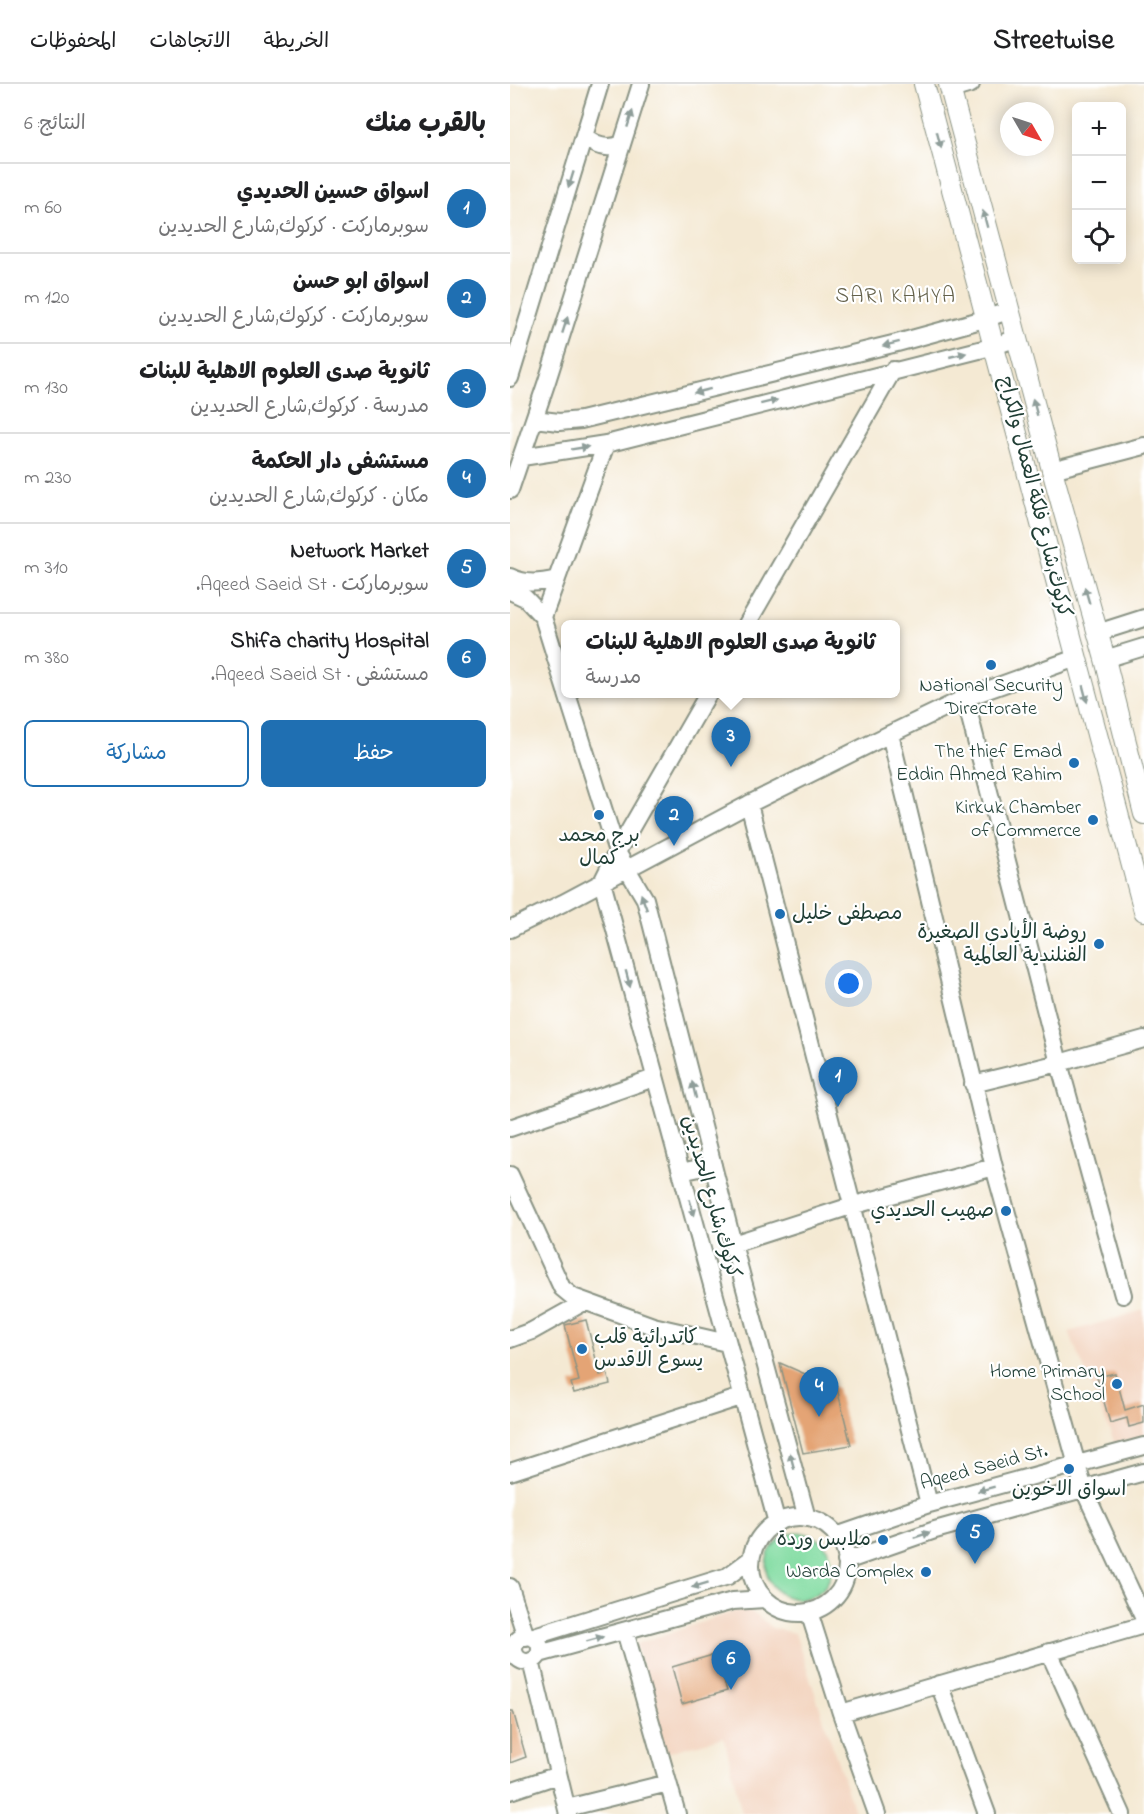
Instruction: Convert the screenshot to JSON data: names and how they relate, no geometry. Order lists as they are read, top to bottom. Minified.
{"streets":{"main road":["كركوك,شارع فلكة العمال والكراج"],"street":["كركوك,شارع الحديدين","Aqeed Saeid St."]},"crossings":[["كركوك,شارع الحديدين","Aqeed Saeid St."]],"districts":["SARI KAHYA"],"places":["National Security Directorate","The thief Emad Eddin Ahmed Rahim","برج محمد كمال","Kirkuk Chamber of Commerce","مصطفى خليل","روضة الأيادي الصغيرة الفنلندية العالمية","صهيب الحديدي","كاتدرائية قلب يسوع الاقدس","Home Primary School","اسواق الاخوين","ملابس وردة","Warda Complex"],"north":"bottom right","page":{"header":"Streetwise","nav":["الخريطة","الاتجاهات","المحفوظات"],"heading":["بالقرب منك","النتائج: 6"],"map_buttons":["+","−"],"list":[{"mark":"1","name":"اسواق حسين الحديدي","note":"سوبرماركت · كركوك,شارع الحديدين","value":"60 m"},{"mark":"2","name":"اسواق ابو حسن","note":"سوبرماركت · كركوك,شارع الحديدين","value":"120 m"},{"mark":"3","name":"ثانوية صدى العلوم الاهلية للبنات","note":"مدرسة · كركوك,شارع الحديدين","value":"130 m"},{"mark":"4","name":"مستشفى دار الحكمة","note":"مكان · كركوك,شارع الحديدين","value":"230 m"},{"mark":"5","name":"Network Market","note":"سوبرماركت · Aqeed Saeid St.","value":"310 m"},{"mark":"6","name":"Shifa charity Hospital","note":"مستشفى · Aqeed Saeid St.","value":"380 m"}],"popup":["ثانوية صدى العلوم الاهلية للبنات","مدرسة"],"buttons":["حفظ","مشاركة"],"pins":["3","2","1","4","5","6"]}}
